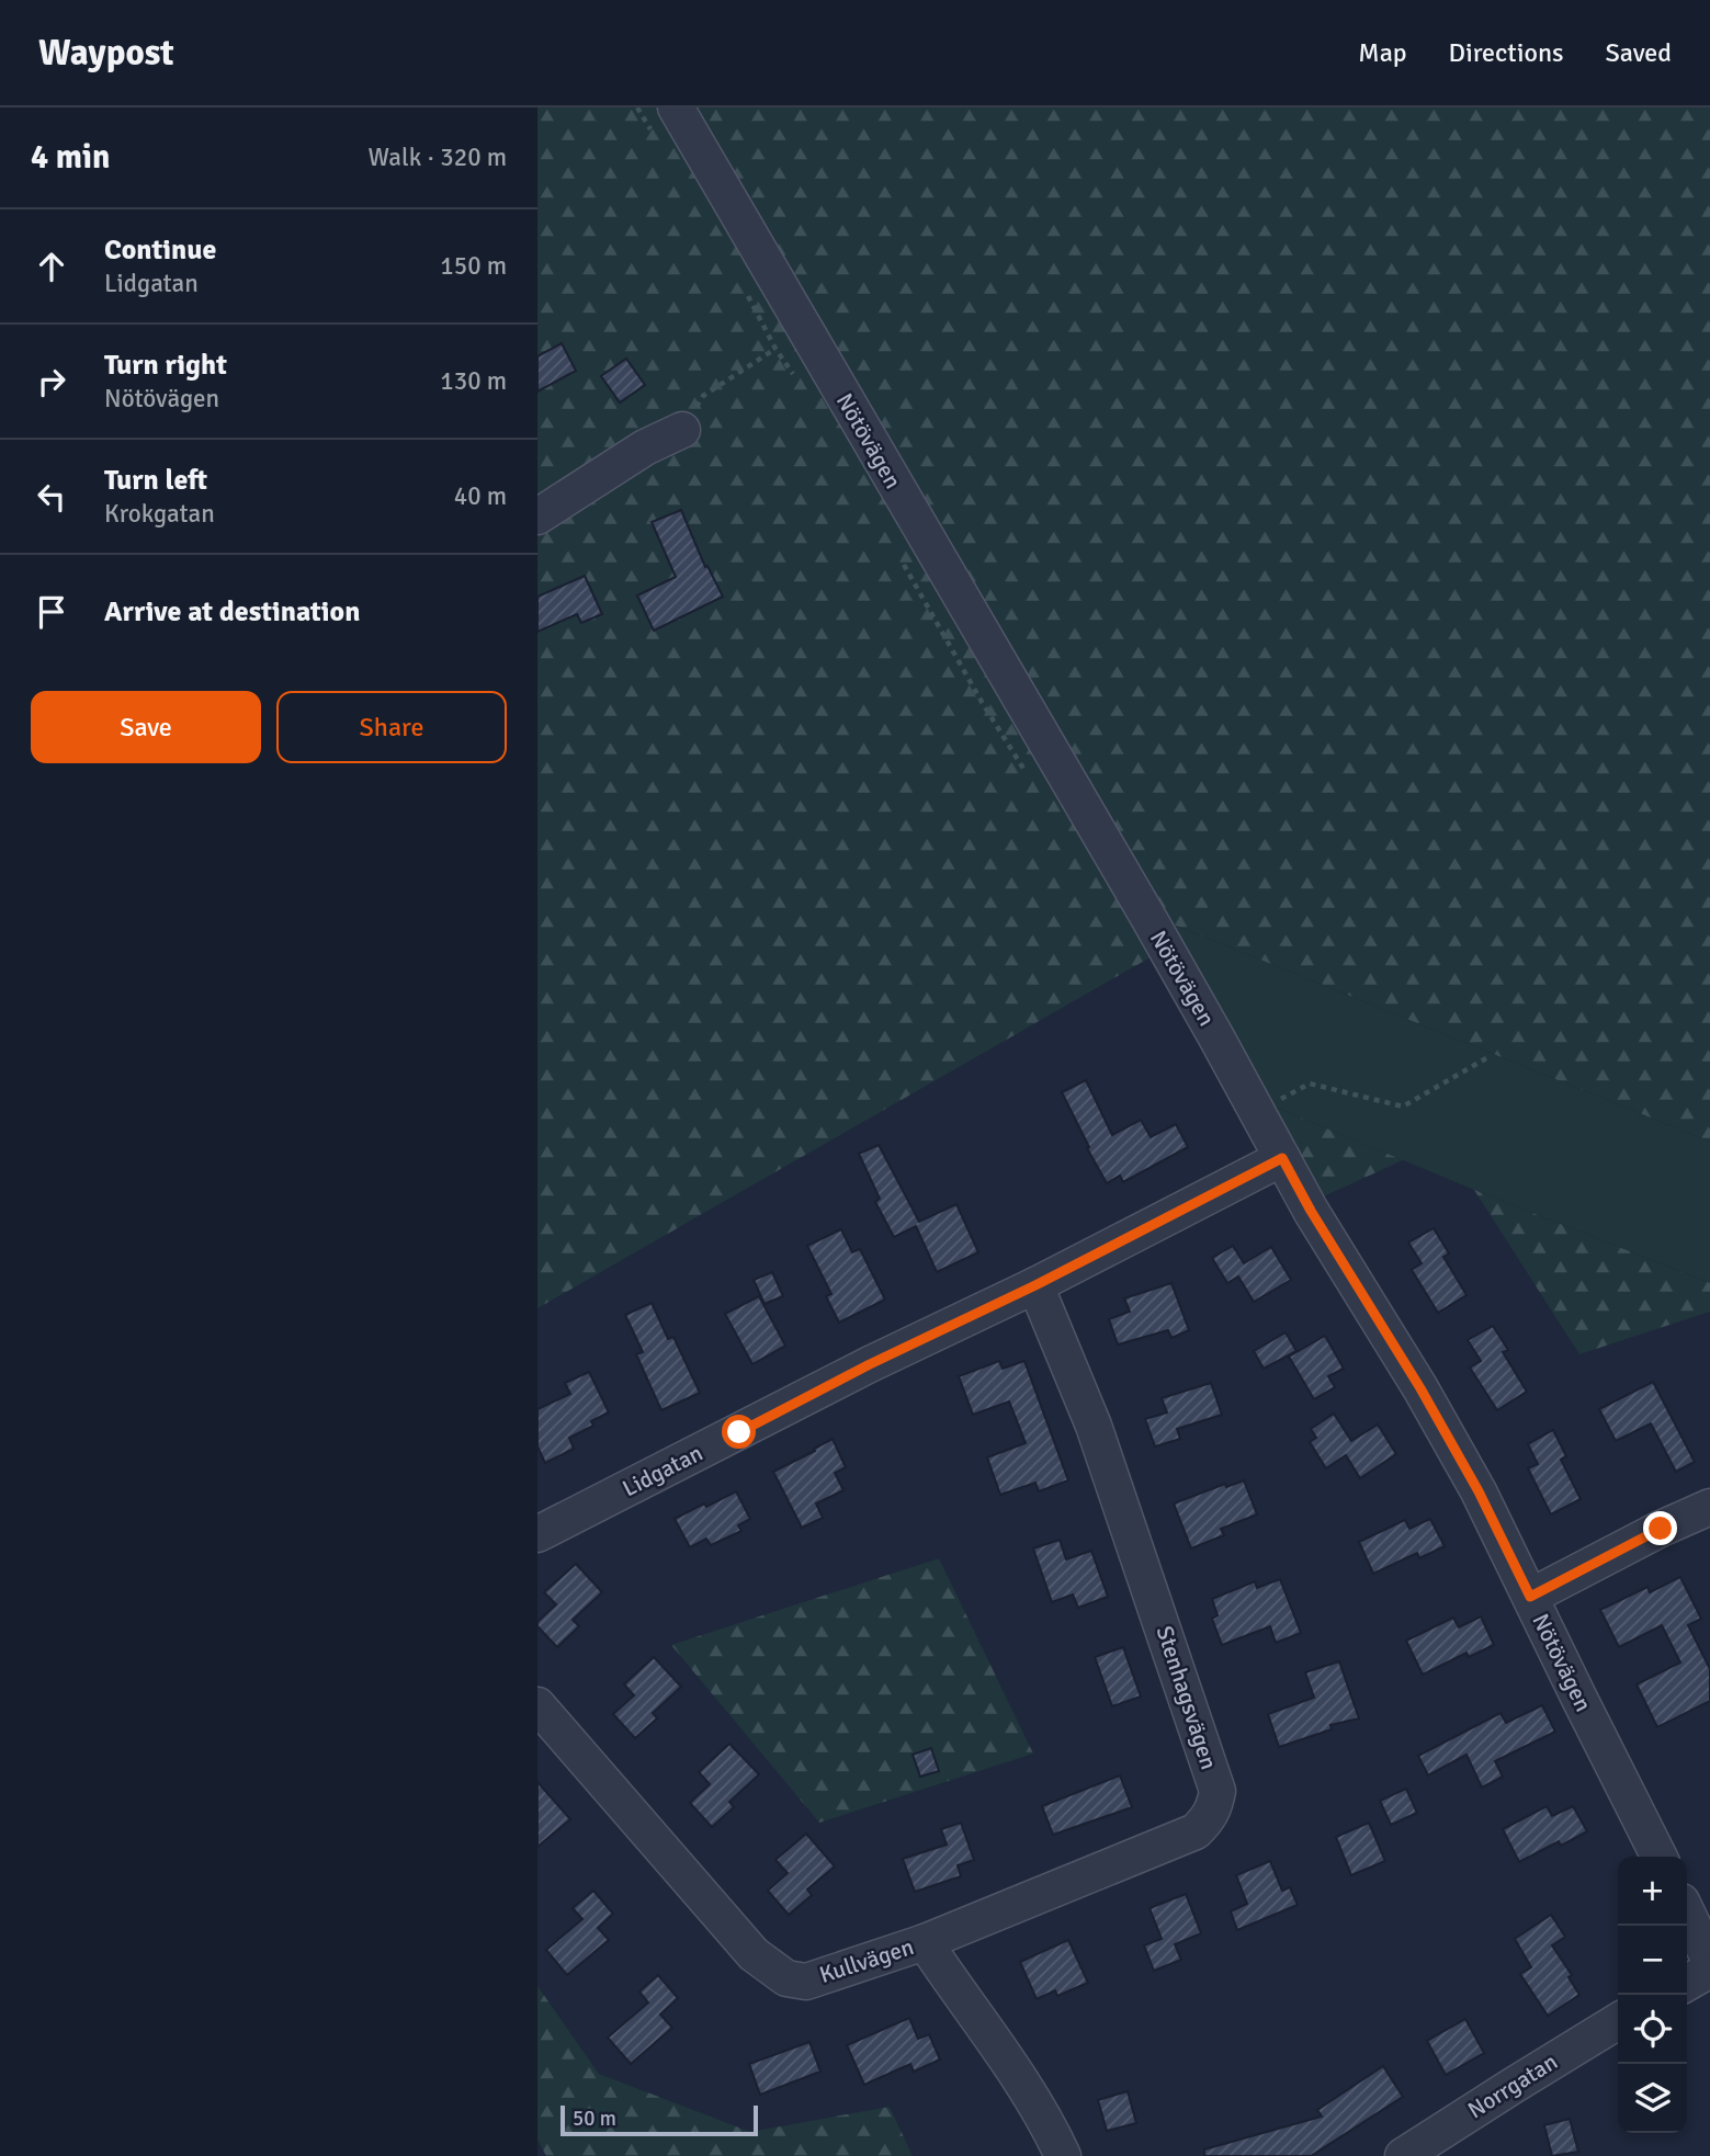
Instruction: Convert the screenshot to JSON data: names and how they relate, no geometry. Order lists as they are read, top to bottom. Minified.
{"streets":{"street":["Nötövägen","Lidgatan","Stenhagsvägen","Kullvägen","Norrgatan"]},"crossings":[["Nötövägen","Lidgatan"],["Lidgatan","Stenhagsvägen"],["Stenhagsvägen","Kullvägen"]],"scale_bar":"50 m","page":{"header":"Waypost","nav":["Map","Directions","Saved"],"heading":["4 min","Walk · 320 m"],"list":[["Continue","Lidgatan","150 m"],["Turn right","Nötövägen","130 m"],["Turn left","Krokgatan","40 m"],"Arrive at destination"],"buttons":["Save","Share"],"map_buttons":["+","−"],"scale":"50 m"}}
